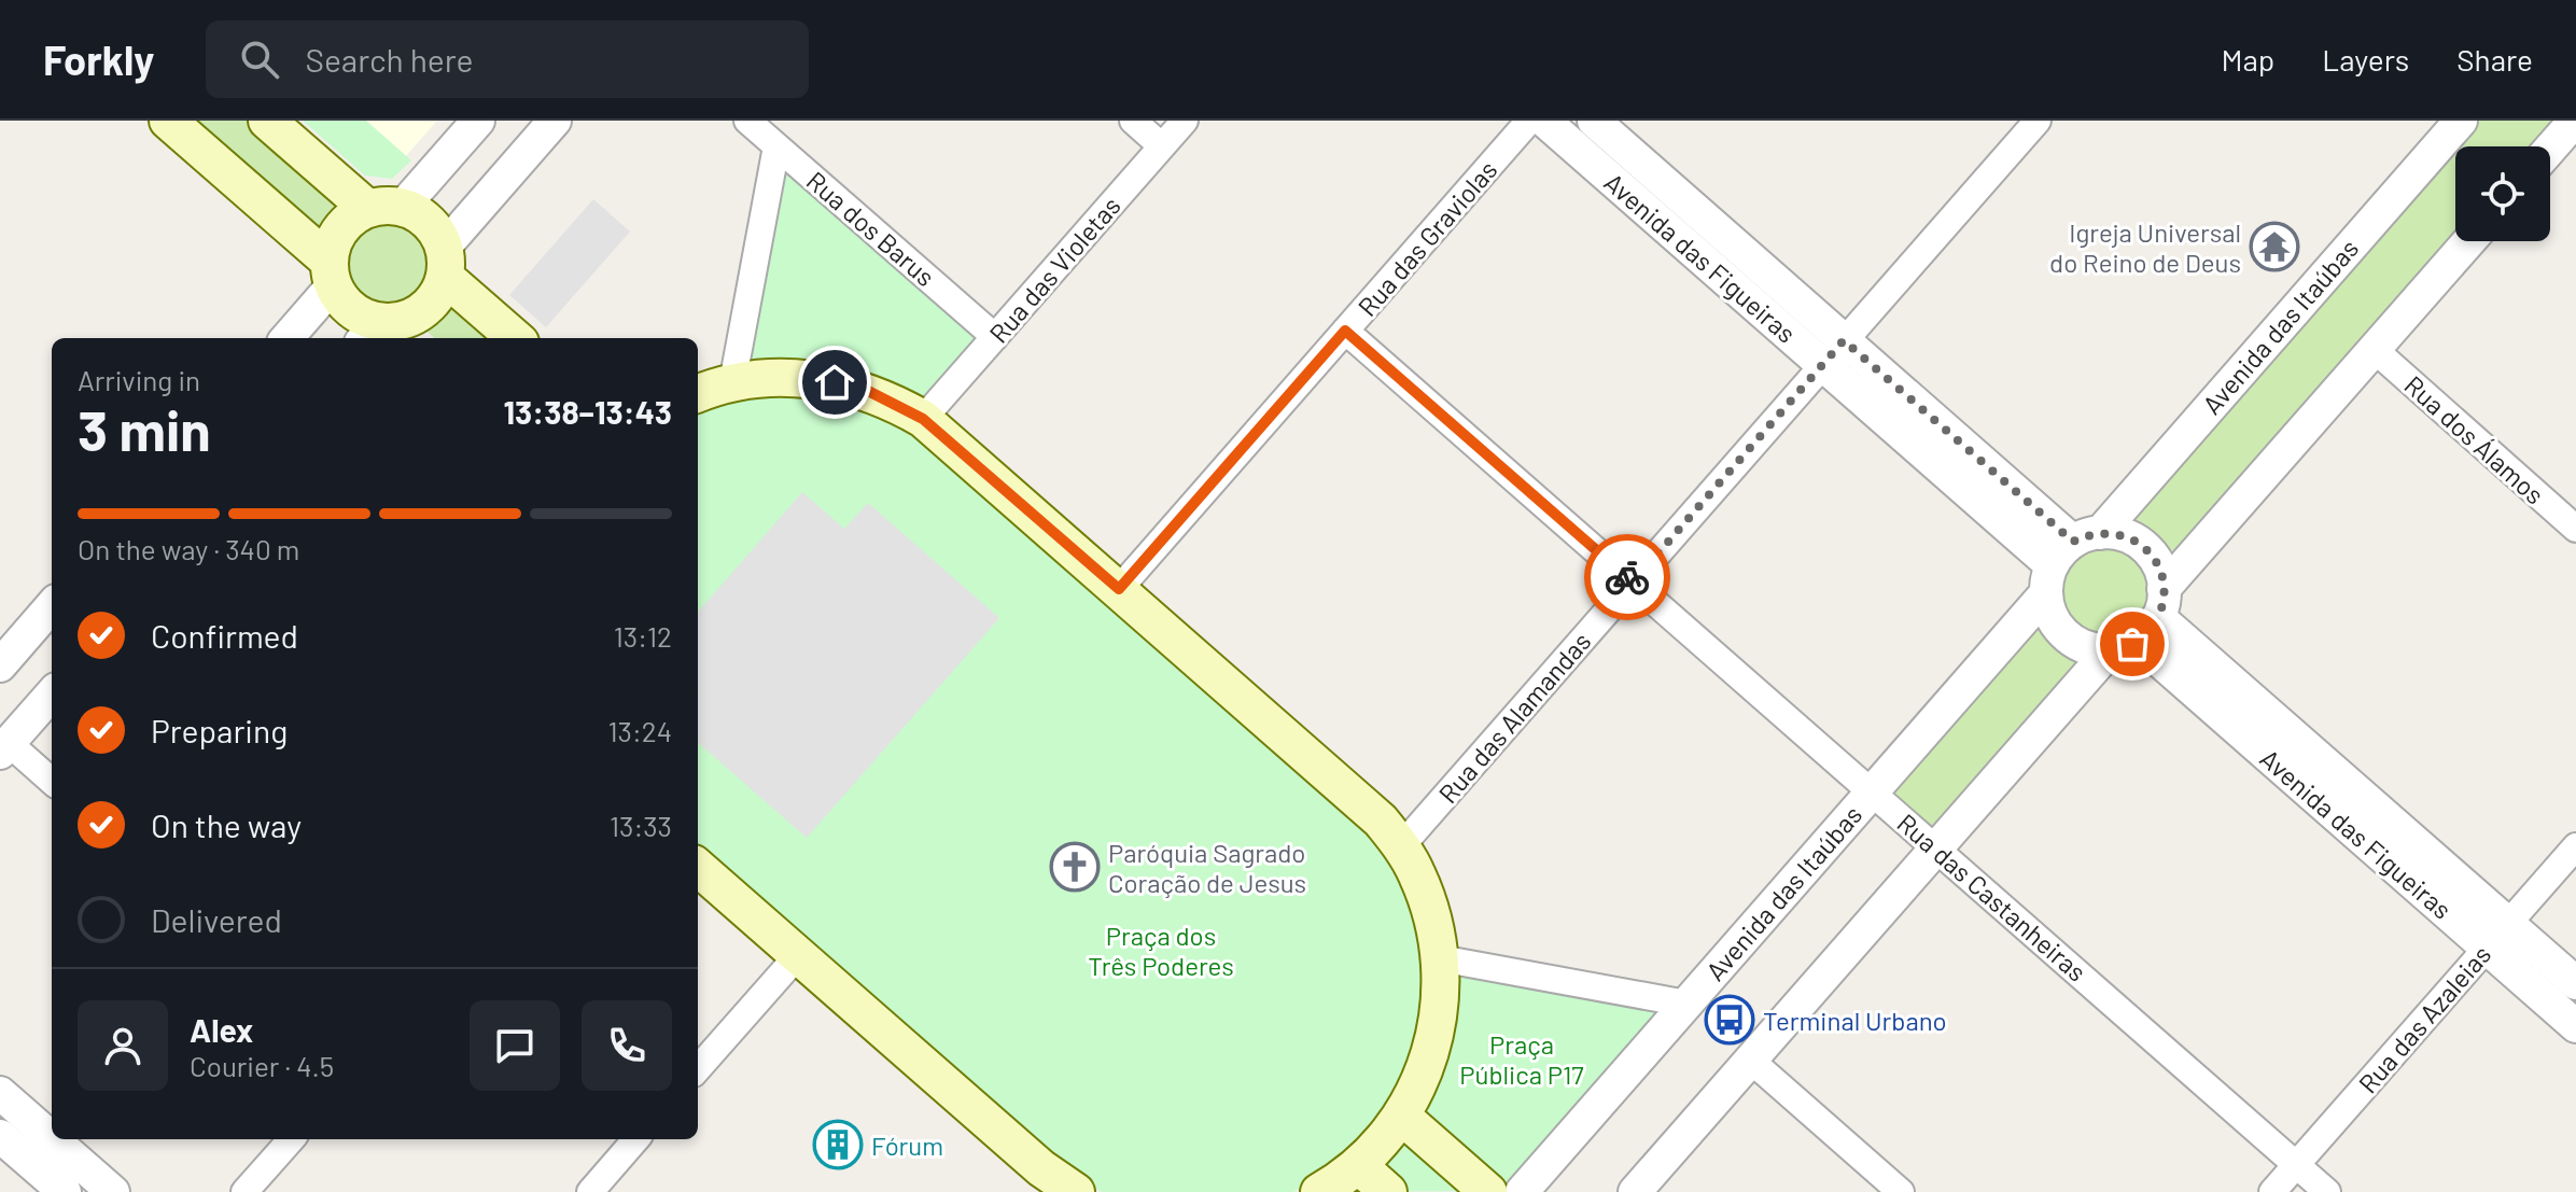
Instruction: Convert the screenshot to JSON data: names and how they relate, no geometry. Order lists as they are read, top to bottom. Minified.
{"streets":{"street":["Rua dos Barus","Rua das Graviolas","Avenida das Figueiras","Rua das Violetas","Avenida das Itaúbas","Rua dos Álamos","Rua das Alamandas","Rua das Castanheiras","Rua das Azaleias"]},"crossings":[["Rua dos Barus","Rua das Violetas"],["Rua das Graviolas","Rua das Castanheiras"],["Avenida das Figueiras","Avenida das Itaúbas"],["Avenida das Figueiras","Rua das Alamandas"],["Avenida das Figueiras","Rua das Azaleias"],["Avenida das Itaúbas","Rua das Castanheiras"],["Rua das Alamandas","Rua das Castanheiras"],["Rua das Castanheiras","Rua das Azaleias"]],"parks":["Praça dos Três Poderes","Praça Pública P17"],"places":{"temple":["Igreja Universal do Reino de Deus"],"church":["Paróquia Sagrado Coração de Jesus"],"bus stop":["Terminal Urbano"],"building":["Fórum"]},"page":{"header":"Forkly","search":"Search here","nav":["Map","Layers","Share"],"heading":["3 min","Arriving in","13:38–13:43"],"panel":["Alex","Courier · 4.5"],"bar":"On the way · 340 m","list":[["Confirmed","13:12"],["Preparing","13:24"],["On the way","13:33"],"Delivered"]}}
